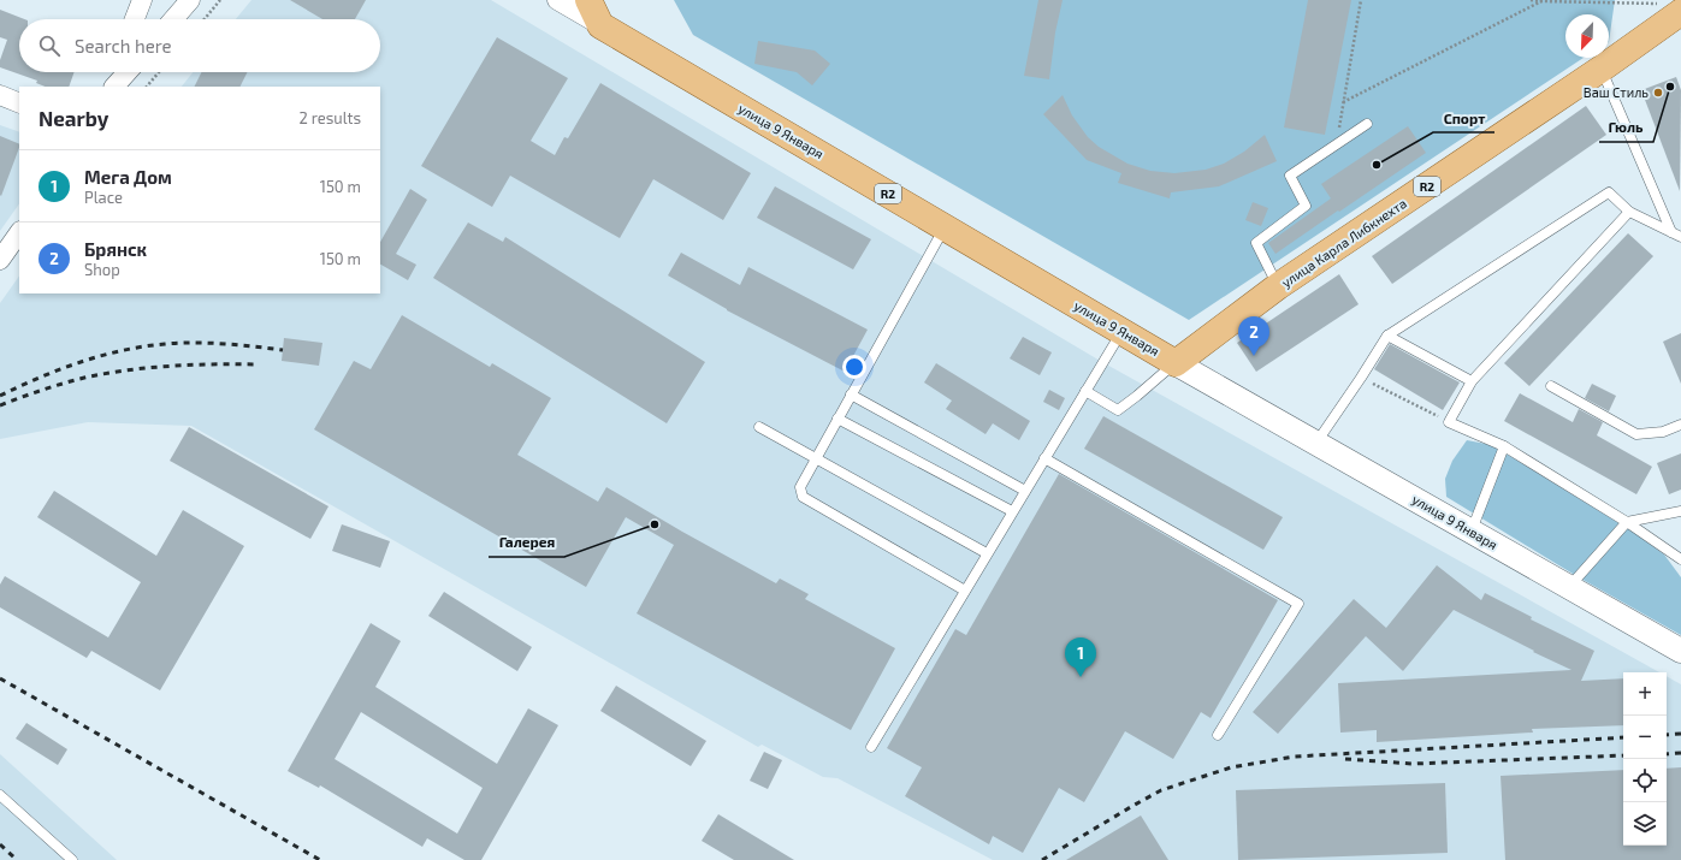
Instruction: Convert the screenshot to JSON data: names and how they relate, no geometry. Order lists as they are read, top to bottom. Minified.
{"streets":{"main road":["улица 9 Января","R2","улица Карла Либкнехта"]},"crossings":[["улица 9 Января","улица Карла Либкнехта"]],"places":["Гюль","Ваш Стиль","Спорт","Галерея"],"north":"bottom left","page":{"search":"Search here","heading":["Nearby","2 results"],"list":[{"mark":"1","name":"Мега Дом","note":"Place","value":"150 m"},{"mark":"2","name":"Брянск","note":"Shop","value":"150 m"}],"pins":["2","1"],"map_buttons":["+","−"]}}
